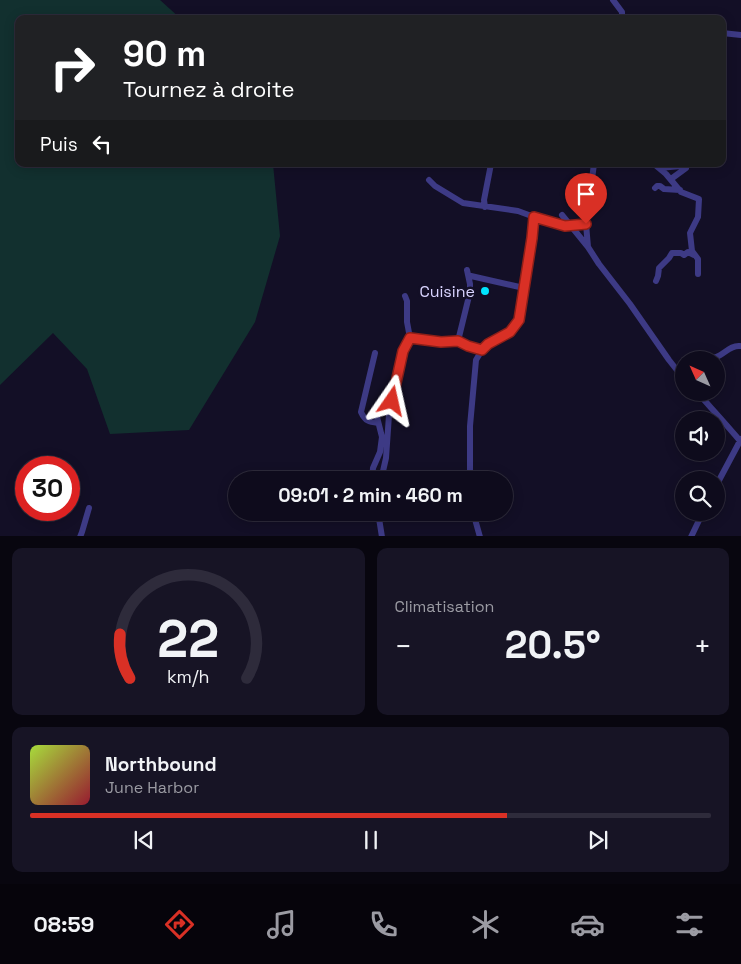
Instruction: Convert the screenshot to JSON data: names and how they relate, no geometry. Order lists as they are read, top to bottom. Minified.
{"places":["Cuisine"],"north":"top left","page":{"turn":["90 m","Tournez à droite"],"then":"Puis","limit":"30","trip":"09:01 · 2 min · 460 m","tile":"Climatisation","heat":["−","20.5°","+"],"song":["Northbound","June Harbor"],"tabs":"08:59","gauge":["22","km/h"]}}
